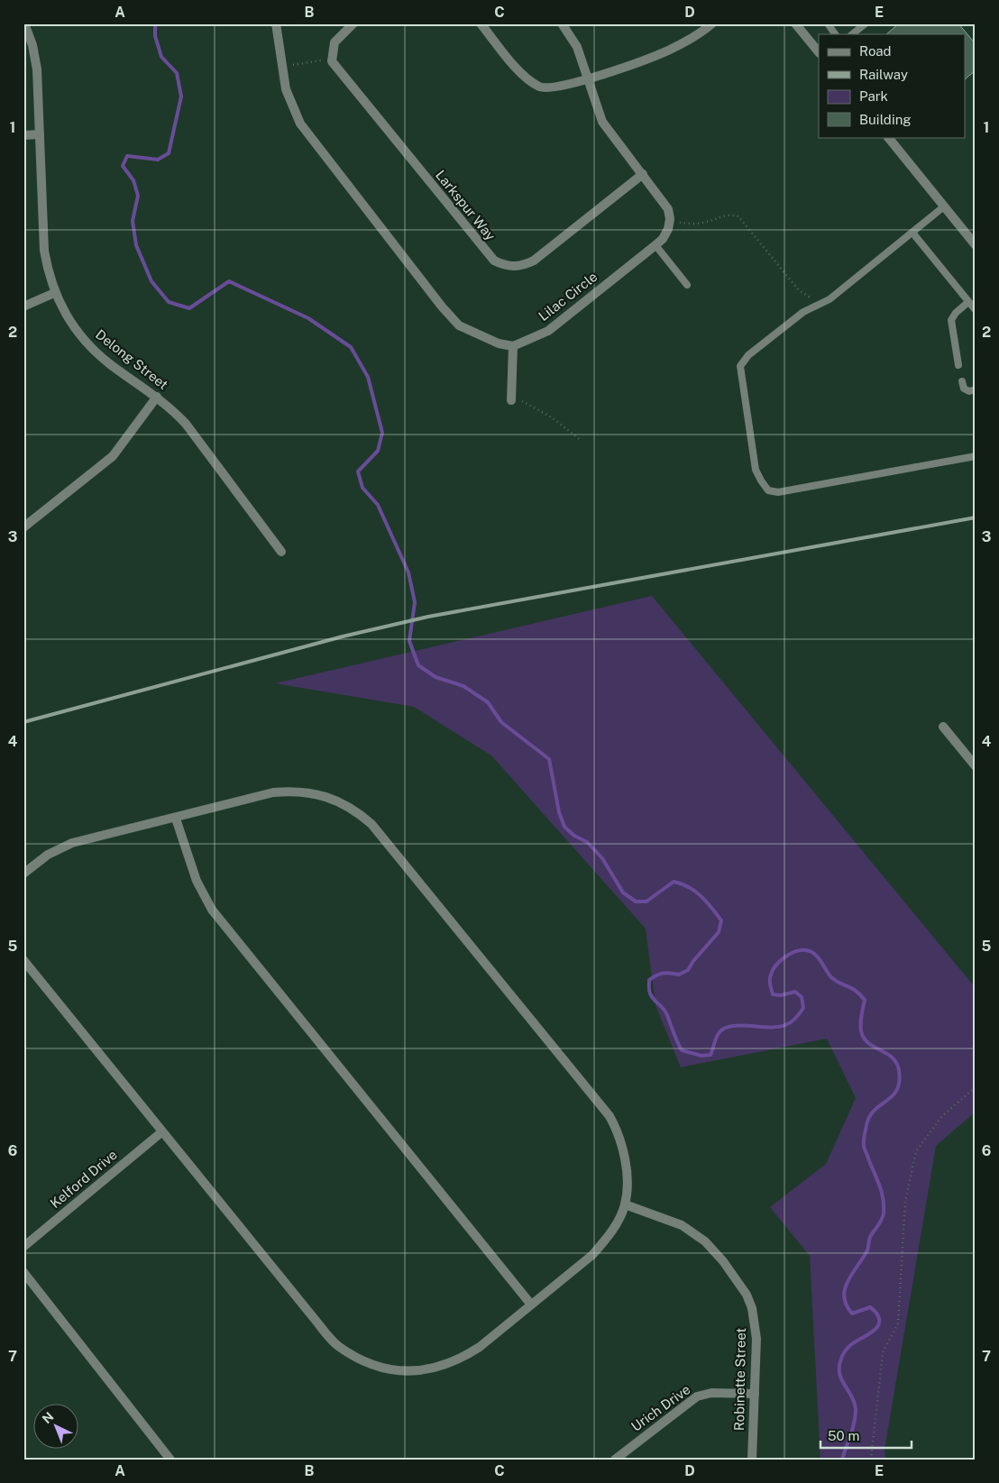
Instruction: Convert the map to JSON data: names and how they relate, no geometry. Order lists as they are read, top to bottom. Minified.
{"streets":{"street":["Larkspur Way","Lilac Circle","Delong Street","Kelford Drive","Robinette Street","Urich Drive"]},"crossings":[["Robinette Street","Urich Drive"]],"legend":["Road","Railway","Park","Building"],"scale_bar":"50 m","north":"top left","grid":{"columns":["A","B","C","D","E"],"rows":["1","2","3","4","5","6","7"]}}
